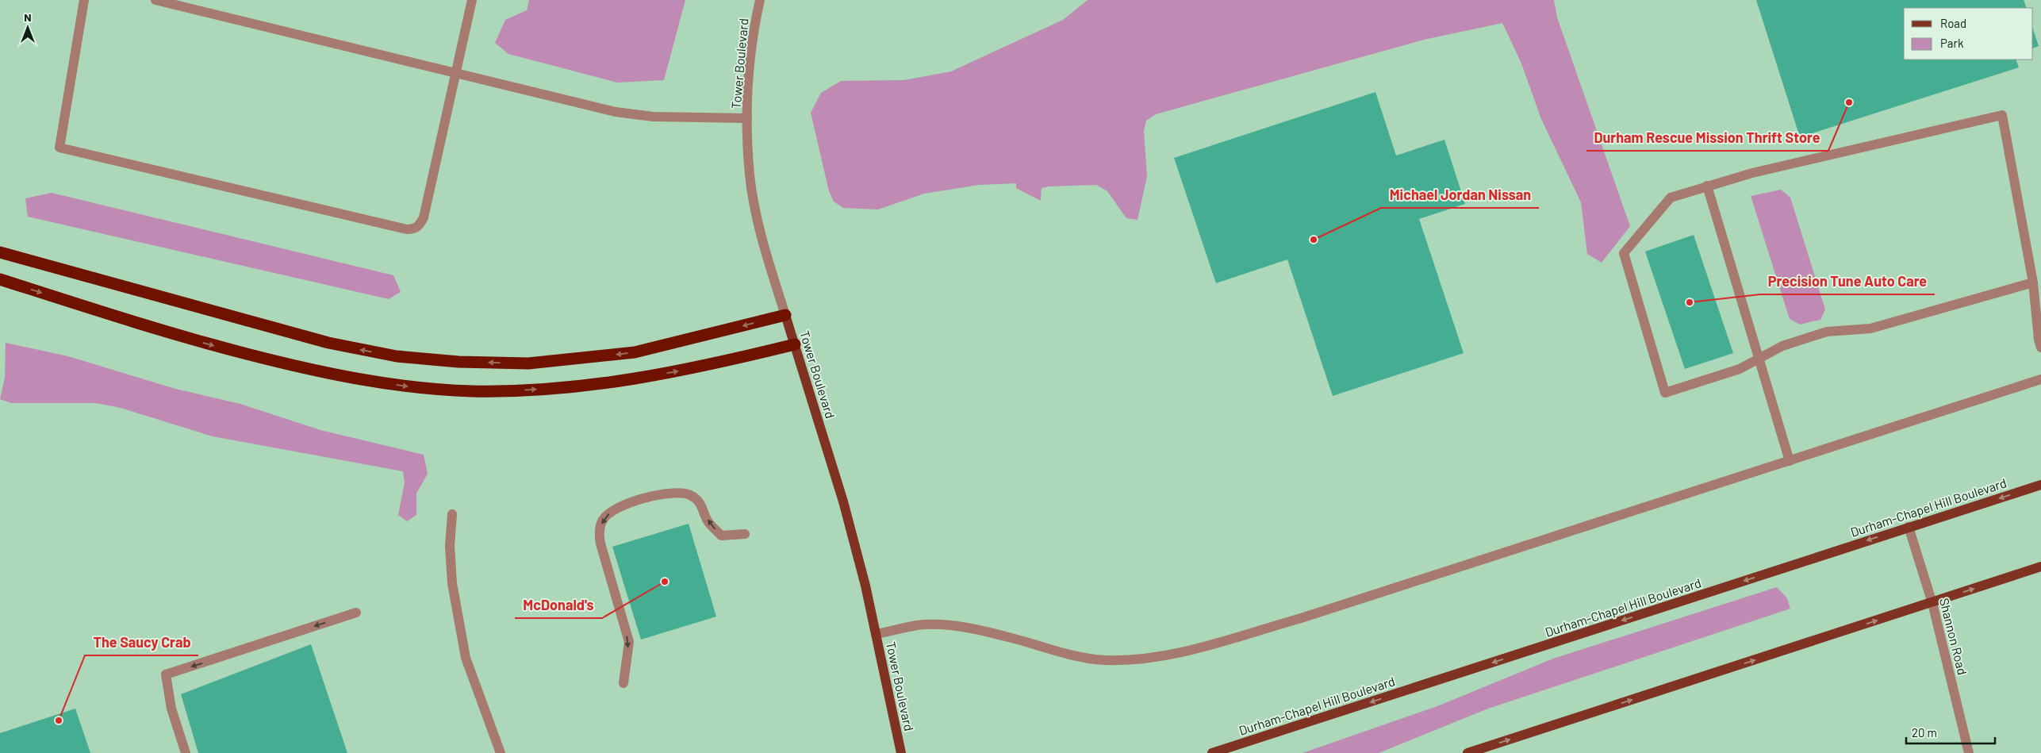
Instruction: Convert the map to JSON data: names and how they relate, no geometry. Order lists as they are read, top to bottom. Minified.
{"streets":{"main road":["Tower Boulevard","Durham-Chapel Hill Boulevard"],"street":["Shannon Road"]},"crossings":[["Durham-Chapel Hill Boulevard","Shannon Road"]],"places":["Durham Rescue Mission Thrift Store","Michael Jordan Nissan","Precision Tune Auto Care","McDonald's","The Saucy Crab"],"legend":["Road","Park"],"scale_bar":"20 m","north":"top"}
